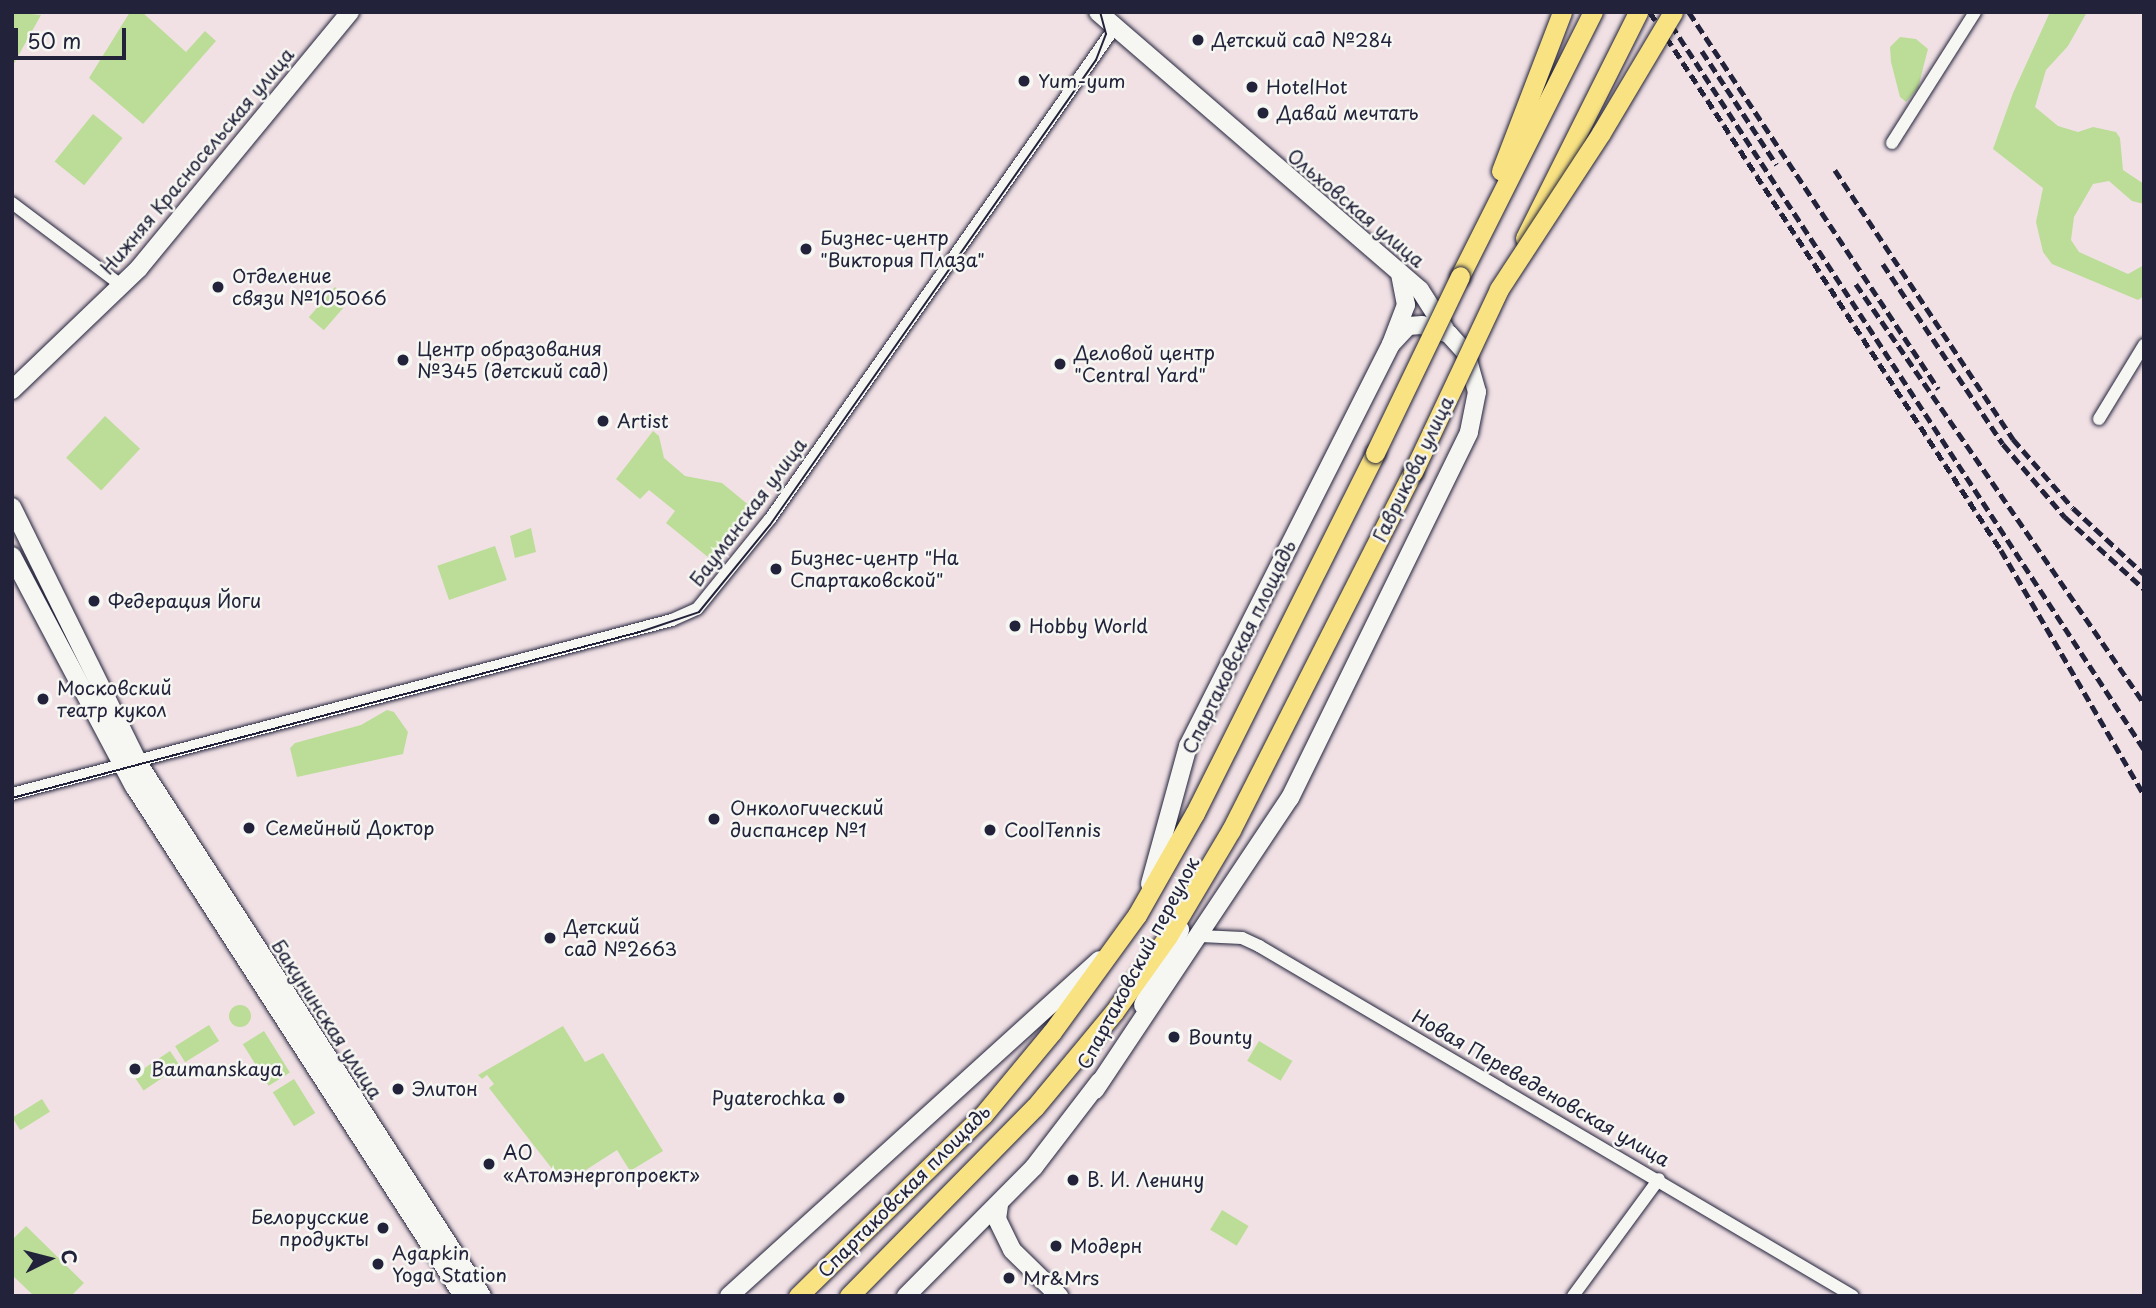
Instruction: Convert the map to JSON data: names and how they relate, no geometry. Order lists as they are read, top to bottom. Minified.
{"streets":{"main road":["Нижняя Красносельская улица","Ольховская улица","Гаврикова улица","Спартаковская площадь","Спартаковский переулок","Бакунинская улица"],"street":["Бауманская улица","Новая Переведеновская улица"]},"crossings":[["Ольховская улица","Бауманская улица"],["Ольховская улица","Спартаковская площадь"],["Гаврикова улица","Спартаковская площадь"],["Гаврикова улица","Спартаковский переулок"],["Бауманская улица","Бакунинская улица"],["Спартаковская площадь","Спартаковский переулок"]],"places":["Детский сад №284","Yum-yum","HotelHot","Давай мечтать","Бизнес-центр \"Виктория Плаза\"","Отделение связи №105066","Центр образования №345 (детский сад)","Деловой центр \"Central Yard\"","Artist","Бизнес-центр \"На Спартаковской\"","Федерация Йоги","Hobby World","Московский театр кукол","Онкологический диспансер №1","Семейный Доктор","CoolTennis","Детский сад №2663","Bounty","Baumanskaya","Элитон","Pyaterochka","АО «Атомэнергопроект»","В. И. Ленину","Белорусские продукты","Модерн","Agapkin Yoga Station","Mr&Mrs"],"scale_bar":"50 m","north":"right"}
